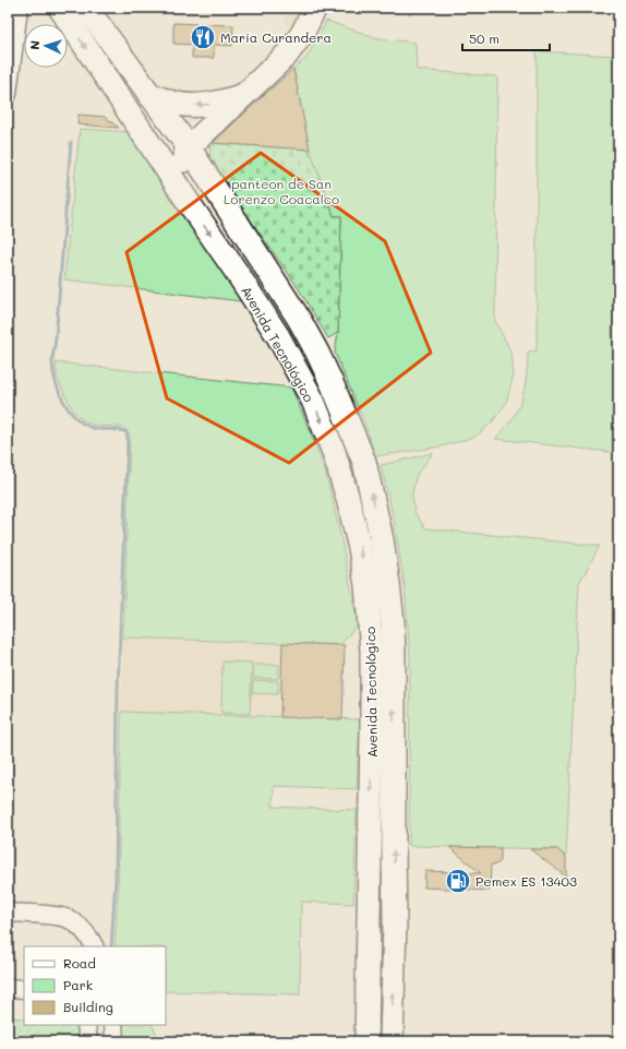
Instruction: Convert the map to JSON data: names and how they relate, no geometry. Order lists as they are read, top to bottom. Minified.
{"streets":{"main road":["Avenida Tecnológico"]},"parks":["panteon de San Lorenzo Coacalco"],"places":{"restaurant":["María Curandera"],"fuel station":["Pemex ES 13403"]},"legend":["Road","Park","Building"],"scale_bar":"50 m","north":"left"}
